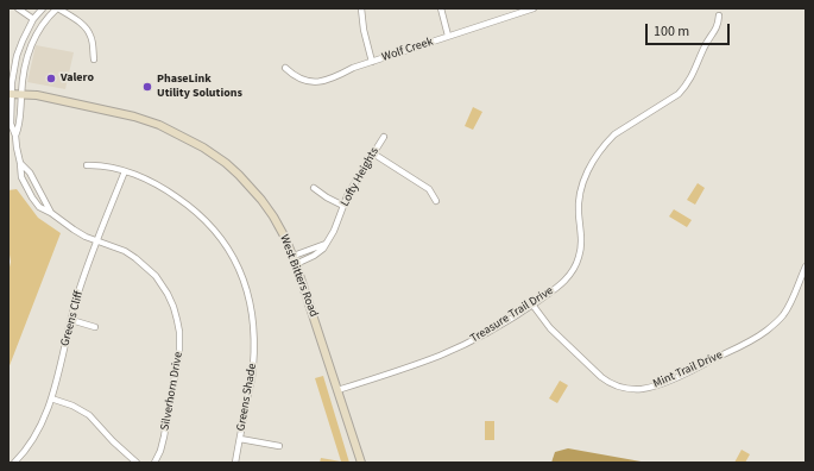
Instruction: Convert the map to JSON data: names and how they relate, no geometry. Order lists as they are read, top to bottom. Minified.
{"streets":{"main road":["West Bitters Road"],"street":["Wolf Creek","Lofty Heights","Treasure Trail Drive","Greens Cliff","Mint Trail Drive","Silverhorn Drive","Greens Shade"]},"crossings":[["Lofty Heights","West Bitters Road"],["West Bitters Road","Treasure Trail Drive"],["West Bitters Road","Silverhorn Drive"],["Treasure Trail Drive","Mint Trail Drive"],["Greens Cliff","Silverhorn Drive"],["Greens Cliff","Greens Shade"]],"places":["Valero","PhaseLink Utility Solutions"],"scale_bar":"100 m"}
